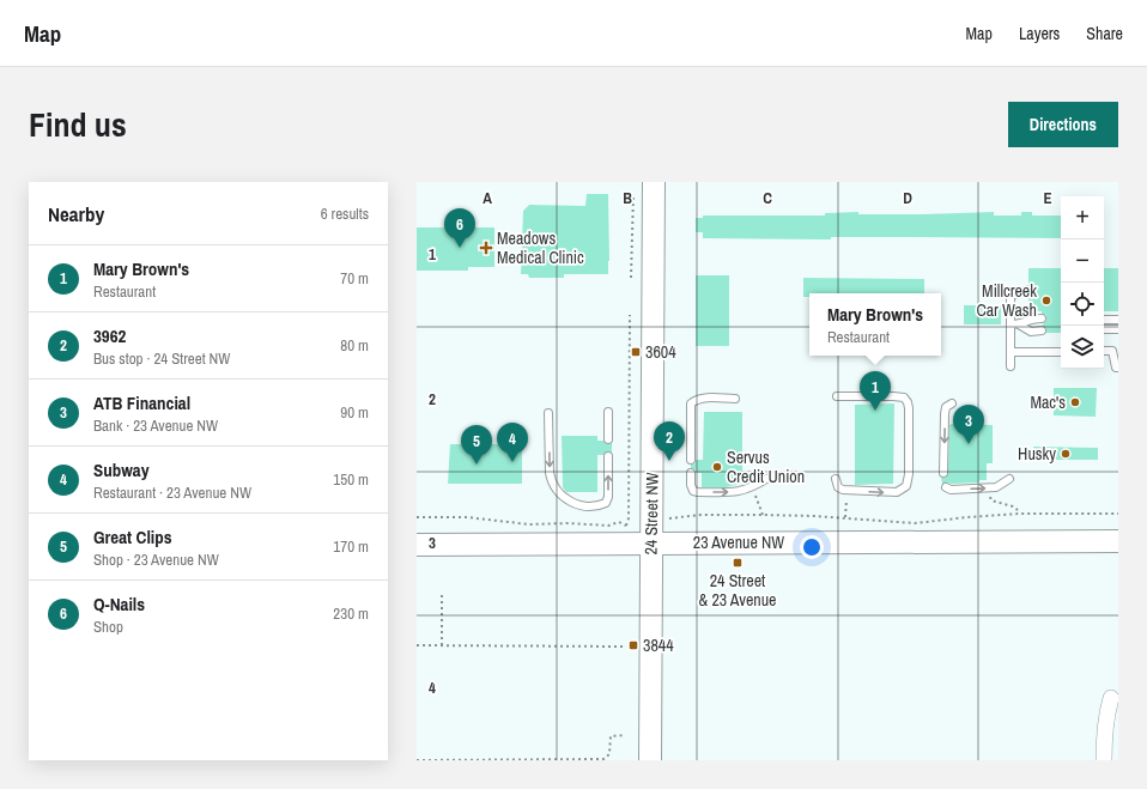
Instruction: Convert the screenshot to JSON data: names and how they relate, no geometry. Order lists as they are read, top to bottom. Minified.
{"streets":{"main road":["24 Street NW","23 Avenue NW"]},"crossings":[["24 Street NW","23 Avenue NW"]],"places":{"health":["Meadows Medical Clinic"],"other":["Millcreek Car Wash","Mac's","Husky","Servus Credit Union"],"transit":["3604","24 Street & 23 Avenue","3844"]},"page":{"header":"Map","nav":["Map","Layers","Share"],"title":"Find us","buttons":"Directions","heading":["Nearby","6 results"],"map_buttons":["+","−"],"pins":["6","1","3","2","4","5"],"list":[{"mark":"1","name":"Mary Brown's","note":"Restaurant","value":"70 m"},{"mark":"2","name":"3962","note":"Bus stop · 24 Street NW","value":"80 m"},{"mark":"3","name":"ATB Financial","note":"Bank · 23 Avenue NW","value":"90 m"},{"mark":"4","name":"Subway","note":"Restaurant · 23 Avenue NW","value":"150 m"},{"mark":"5","name":"Great Clips","note":"Shop · 23 Avenue NW","value":"170 m"},{"mark":"6","name":"Q-Nails","note":"Shop","value":"230 m"}],"popup":["Mary Brown's","Restaurant"]},"grid":{"columns":["A","B","C","D","E"],"rows":["1","2","3","4"]}}
